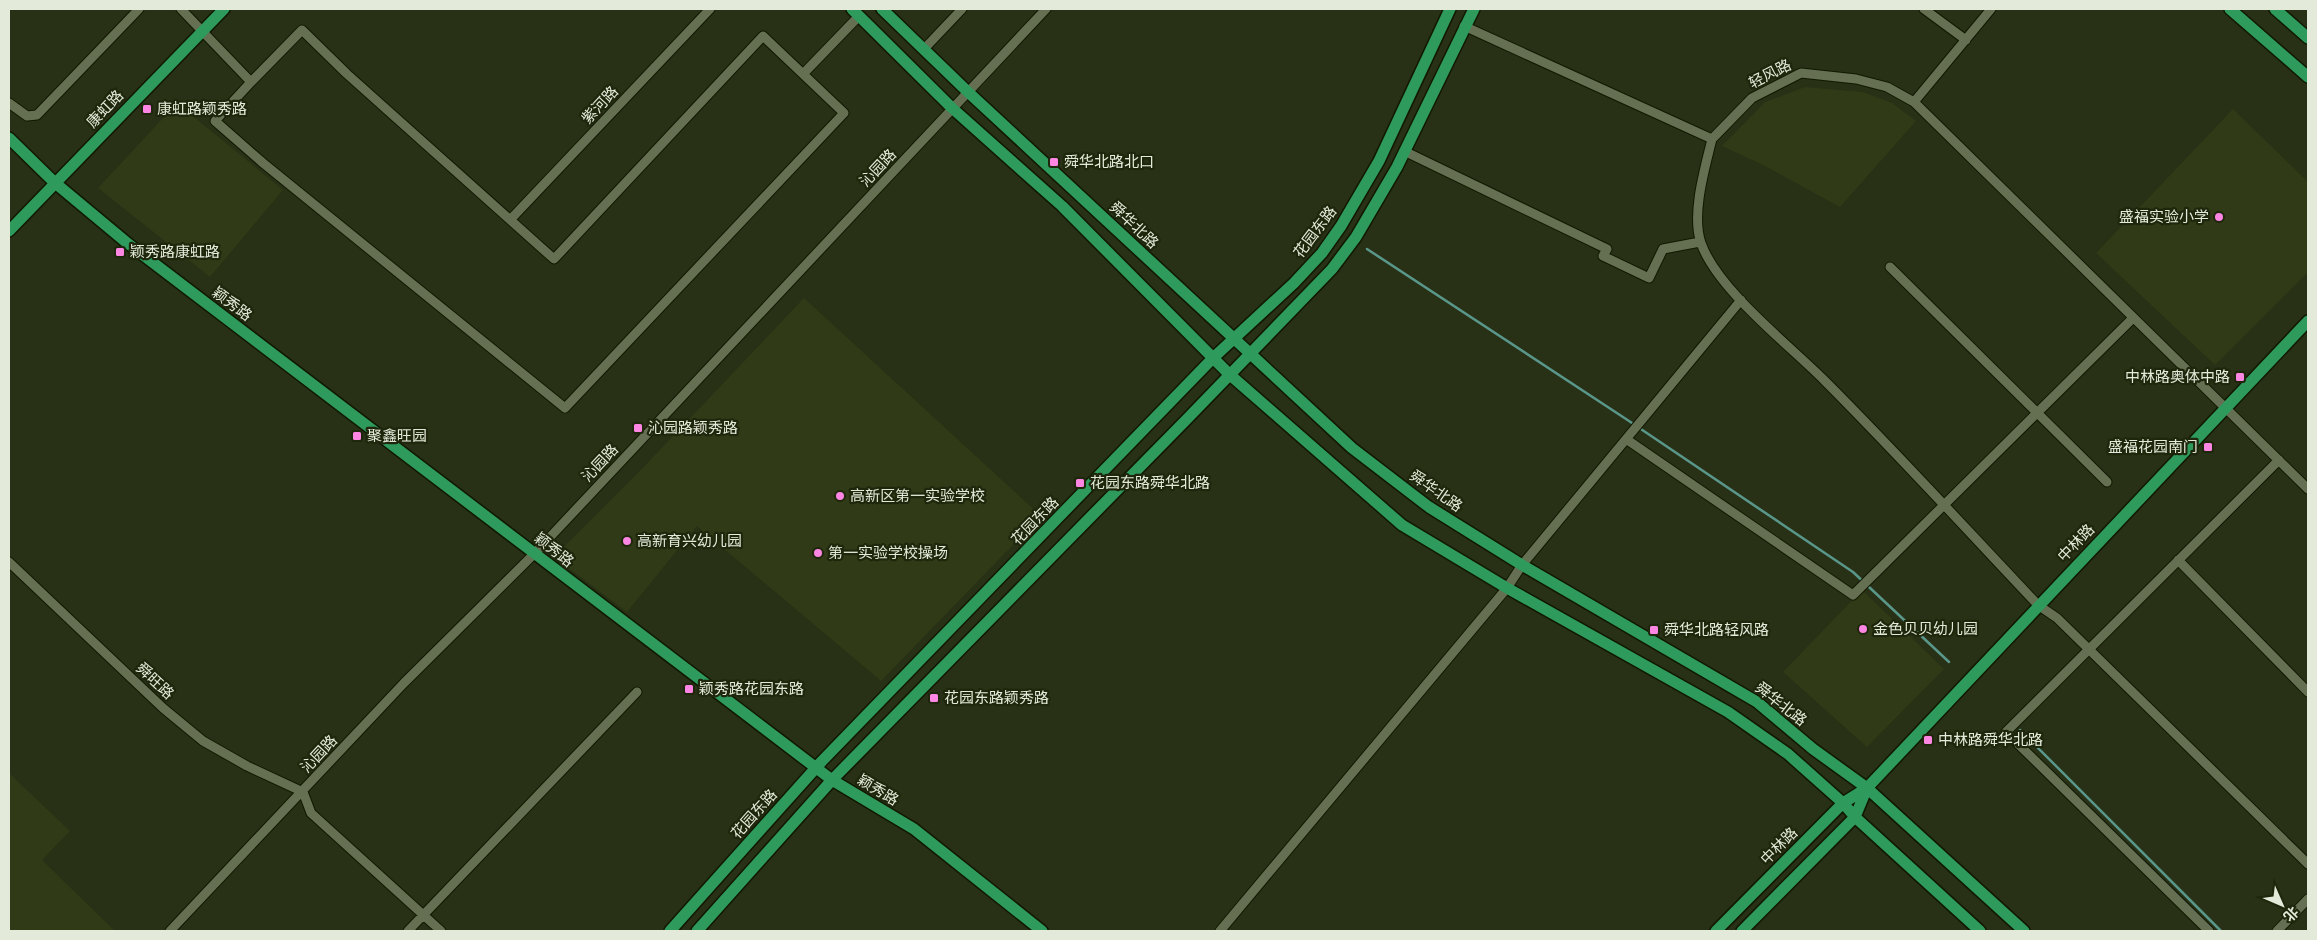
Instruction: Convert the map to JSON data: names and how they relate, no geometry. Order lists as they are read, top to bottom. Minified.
{"streets":{"main road":["康虹路","舜华北路","花园东路","颖秀路","中林路"],"street":["轻风路","紫河路","沁园路","舜旺路"]},"crossings":[["轻风路","中林路"],["康虹路","颖秀路"],["沁园路","舜华北路"],["沁园路","颖秀路"],["沁园路","舜旺路"],["舜华北路","花园东路"],["舜华北路","中林路"],["花园东路","颖秀路"]],"places":{"transit":["康虹路颖秀路","舜华北路北口","颖秀路康虹路","中林路奥体中路","沁园路颖秀路","聚鑫旺园","盛福花园南门","花园东路舜华北路","舜华北路轻风路","颖秀路花园东路","花园东路颖秀路","中林路舜华北路"],"other":["盛福实验小学","高新区第一实验学校","高新育兴幼儿园","第一实验学校操场","金色贝贝幼儿园"]},"north":"bottom right"}
